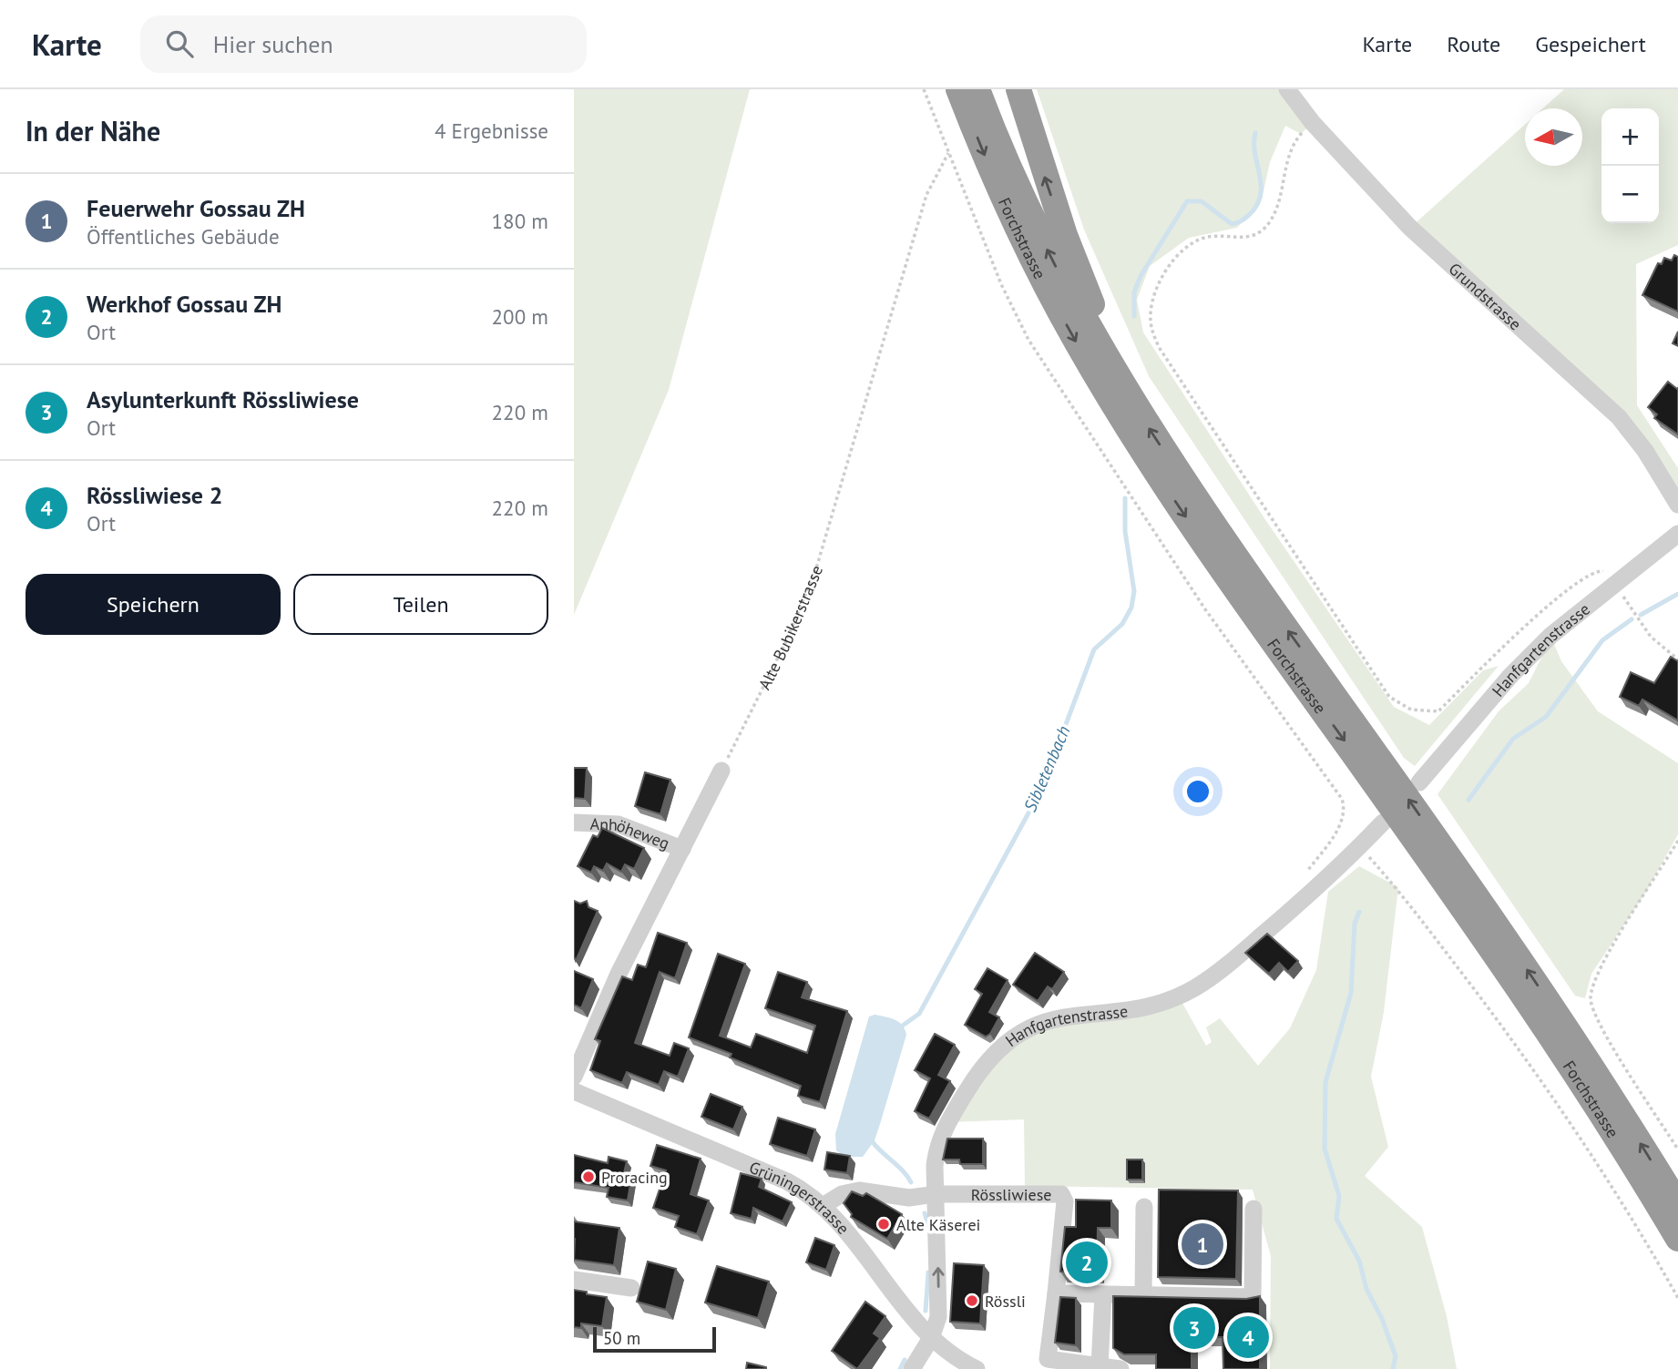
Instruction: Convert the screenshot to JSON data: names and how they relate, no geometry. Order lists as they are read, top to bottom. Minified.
{"streets":{"highway":["Forchstrasse"],"street":["Grundstrasse","Hanfgartenstrasse","Anhöheweg","Rössliwiese","Grüningerstrasse"],"path":["Alte Bubikerstrasse"]},"crossings":[["Hanfgartenstrasse","Rössliwiese"],["Hanfgartenstrasse","Grüningerstrasse"]],"water":["Sibletenbach"],"places":["Proracing","Alte Käserei","Rössli"],"scale_bar":"50 m","north":"left","page":{"header":"Karte","search":"Hier suchen","nav":["Karte","Route","Gespeichert"],"heading":["In der Nähe","4 Ergebnisse"],"map_buttons":["+","−"],"list":[{"mark":"1","name":"Feuerwehr Gossau ZH","note":"Öffentliches Gebäude","value":"180 m"},{"mark":"2","name":"Werkhof Gossau ZH","note":"Ort","value":"200 m"},{"mark":"3","name":"Asylunterkunft Rössliwiese","note":"Ort","value":"220 m"},{"mark":"4","name":"Rössliwiese 2","note":"Ort","value":"220 m"}],"buttons":["Speichern","Teilen"],"pins":["1","2","3","4"],"scale":"50 m"}}
